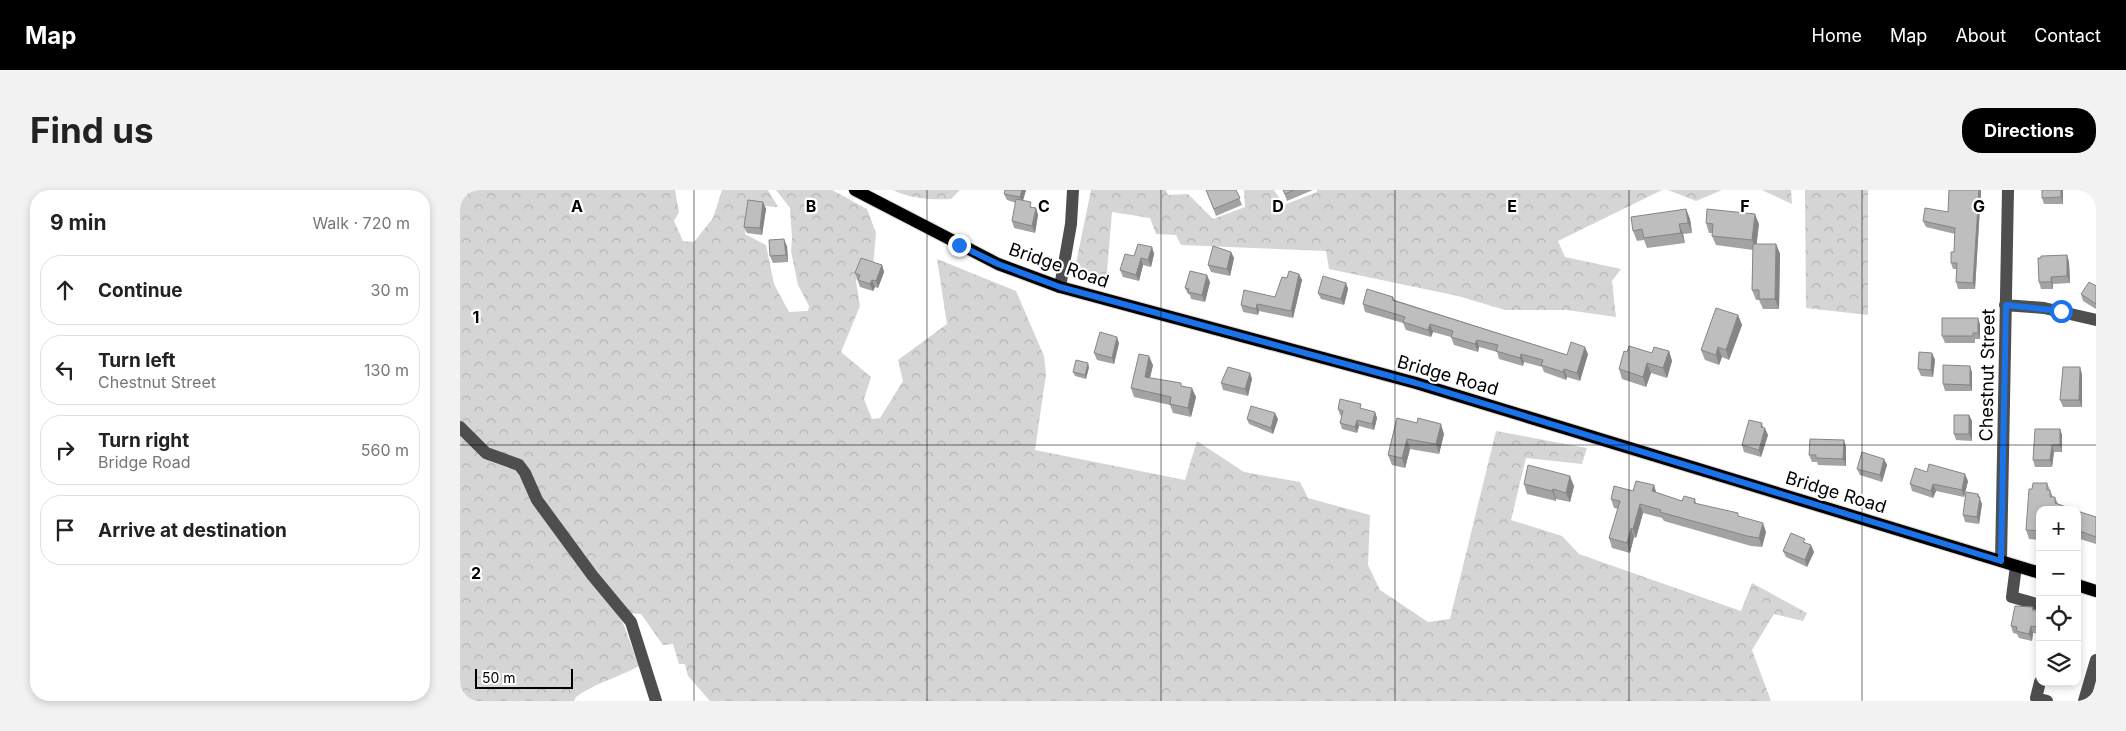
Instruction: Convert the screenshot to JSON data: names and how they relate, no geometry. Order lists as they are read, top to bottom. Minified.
{"streets":{"main road":["Bridge Road"],"street":["Chestnut Street"]},"crossings":[["Bridge Road","Chestnut Street"]],"scale_bar":"50 m","page":{"header":"Map","nav":["Home","Map","About","Contact"],"buttons":"Directions","title":"Find us","heading":["9 min","Walk · 720 m"],"list":[["Continue","30 m"],["Turn left","Chestnut Street","130 m"],["Turn right","Bridge Road","560 m"],"Arrive at destination"],"map_buttons":["+","−"],"scale":"50 m"},"grid":{"columns":["A","B","C","D","E","F","G"],"rows":["1","2"]}}
